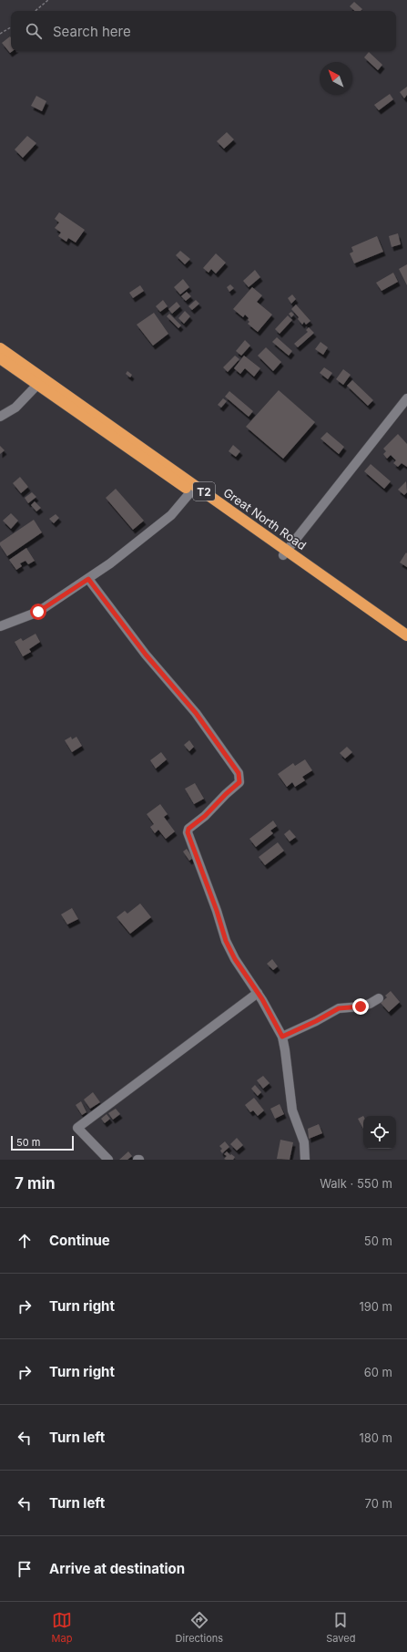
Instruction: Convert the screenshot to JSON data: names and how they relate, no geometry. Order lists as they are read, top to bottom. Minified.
{"streets":{"highway":["T2","Great North Road"]},"scale_bar":"50 m","north":"top left","page":{"search":"Search here","scale":"50 m","heading":["7 min","Walk · 550 m"],"list":[["Continue","50 m"],["Turn right","190 m"],["Turn right","60 m"],["Turn left","180 m"],["Turn left","70 m"],"Arrive at destination"],"nav":["Map","Directions","Saved"]}}
